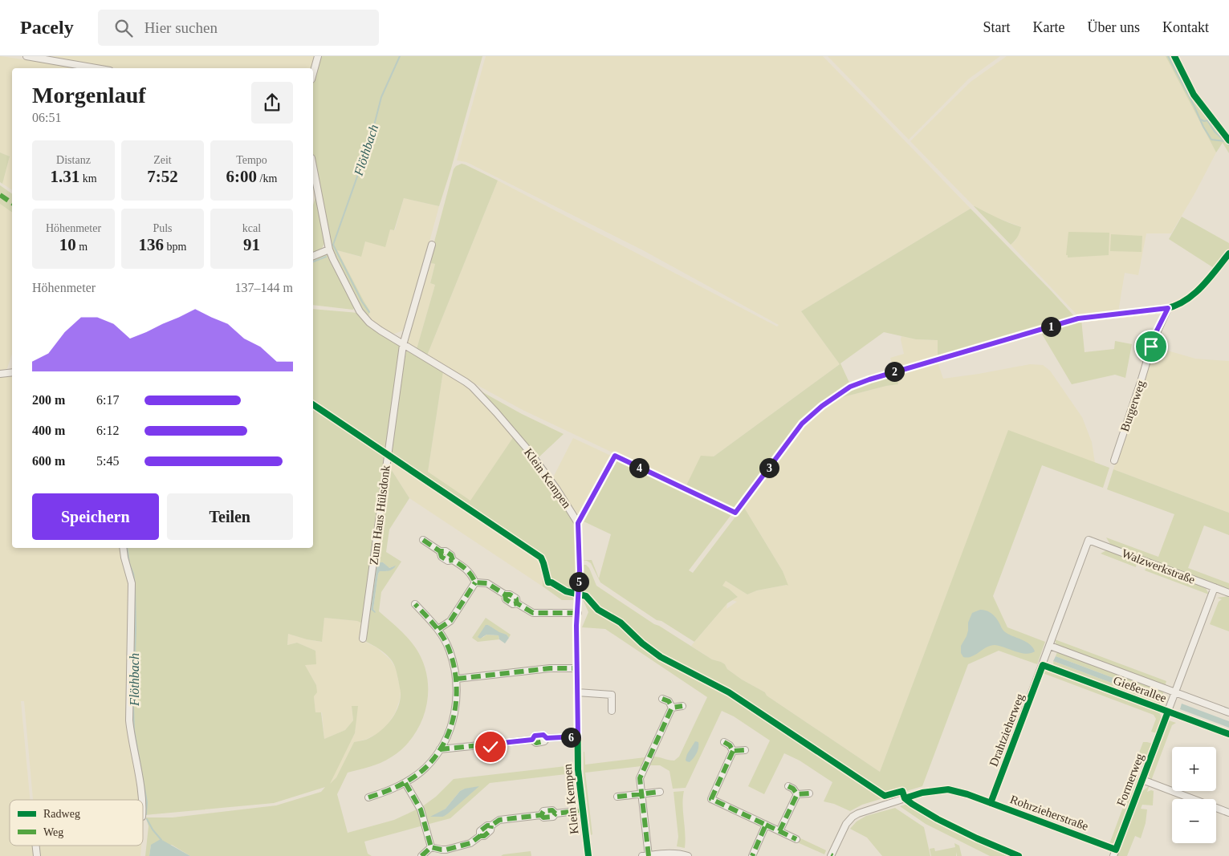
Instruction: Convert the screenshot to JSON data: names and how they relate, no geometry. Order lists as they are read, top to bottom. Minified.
{"streets":{"street":["Burgerweg","Klein Kempen","Zum Haus Hülsdonk","Walzwerkstraße","Gießerallee","Drahtzieherweg","Formerweg","Rohrzieherstraße"]},"crossings":[["Klein Kempen","Zum Haus Hülsdonk"],["Walzwerkstraße","Drahtzieherweg"],["Walzwerkstraße","Formerweg"],["Gießerallee","Drahtzieherweg"],["Gießerallee","Formerweg"],["Drahtzieherweg","Rohrzieherstraße"],["Formerweg","Rohrzieherstraße"]],"water":["Flöthbach"],"legend":["Radweg","Weg"],"page":{"header":"Pacely","search":"Hier suchen","nav":["Start","Karte","Über uns","Kontakt"],"heading":["Morgenlauf","06:51"],"stats":[["Distanz","1.31 km"],["Zeit","7:52"],["Tempo","6:00 /km"],["Höhenmeter","10 m"],["Puls","136 bpm"],["kcal","91"]],"chart":["Höhenmeter","137–144 m"],"pins":["1","2","3","4","5","6"],"list":[{"name":"200 m","note":"6:17"},{"name":"400 m","note":"6:12"},{"name":"600 m","note":"5:45"}],"buttons":["Speichern","Teilen"],"map_buttons":["+","−"]}}
